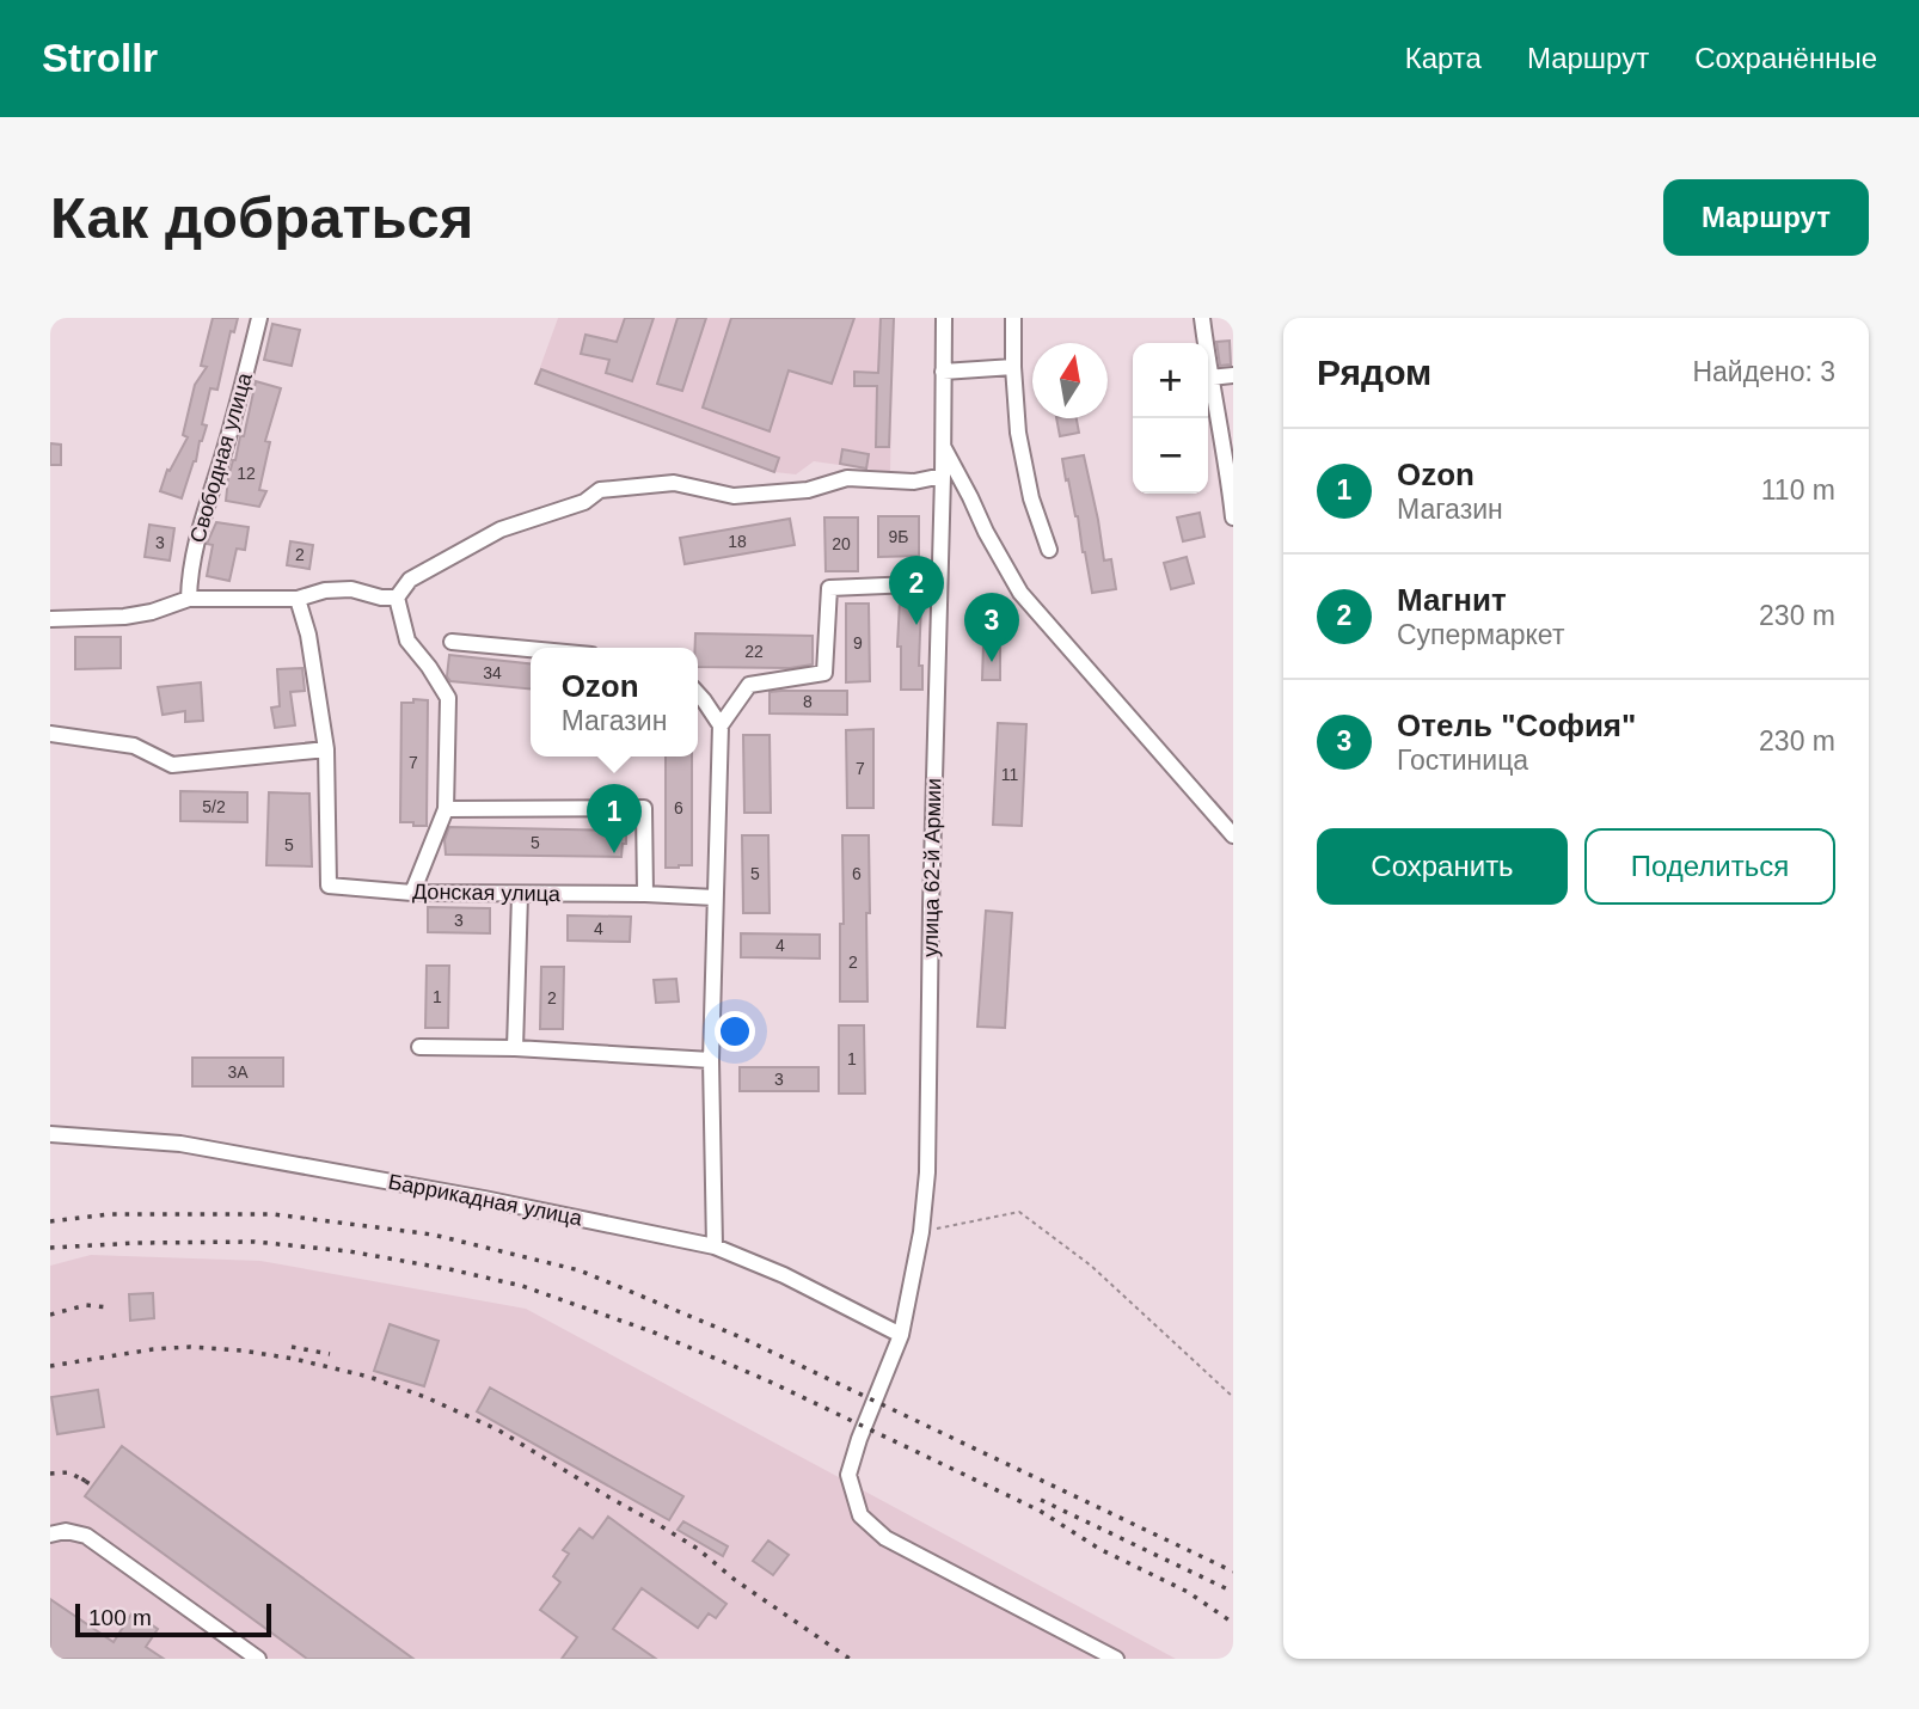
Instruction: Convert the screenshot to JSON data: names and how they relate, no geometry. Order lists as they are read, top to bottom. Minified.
{"streets":{"street":["Свободная улица","улица 62-й Армии","Донская улица","Баррикадная улица"]},"crossings":[["улица 62-й Армии","Баррикадная улица"]],"house_numbers":["12","9Б","18","3","20","2","9","22","34","8","7","7","11","5/2","6","5","5","5","6","3","4","4","2","1","2","1","3А","3"],"scale_bar":"100 m","north":"top","page":{"header":"Strollr","nav":["Карта","Маршрут","Сохранённые"],"buttons":["Маршрут",["Сохранить","Поделиться"]],"title":"Как добраться","heading":["Рядом","Найдено: 3"],"map_buttons":["+","−"],"list":[{"mark":"1","name":"Ozon","note":"Магазин","value":"110 m"},{"mark":"2","name":"Магнит","note":"Супермаркет","value":"230 m"},{"mark":"3","name":"Отель \"София\"","note":"Гостиница","value":"230 m"}],"pins":["2","3","1"],"popup":["Ozon","Магазин"],"scale":"100 m"}}
